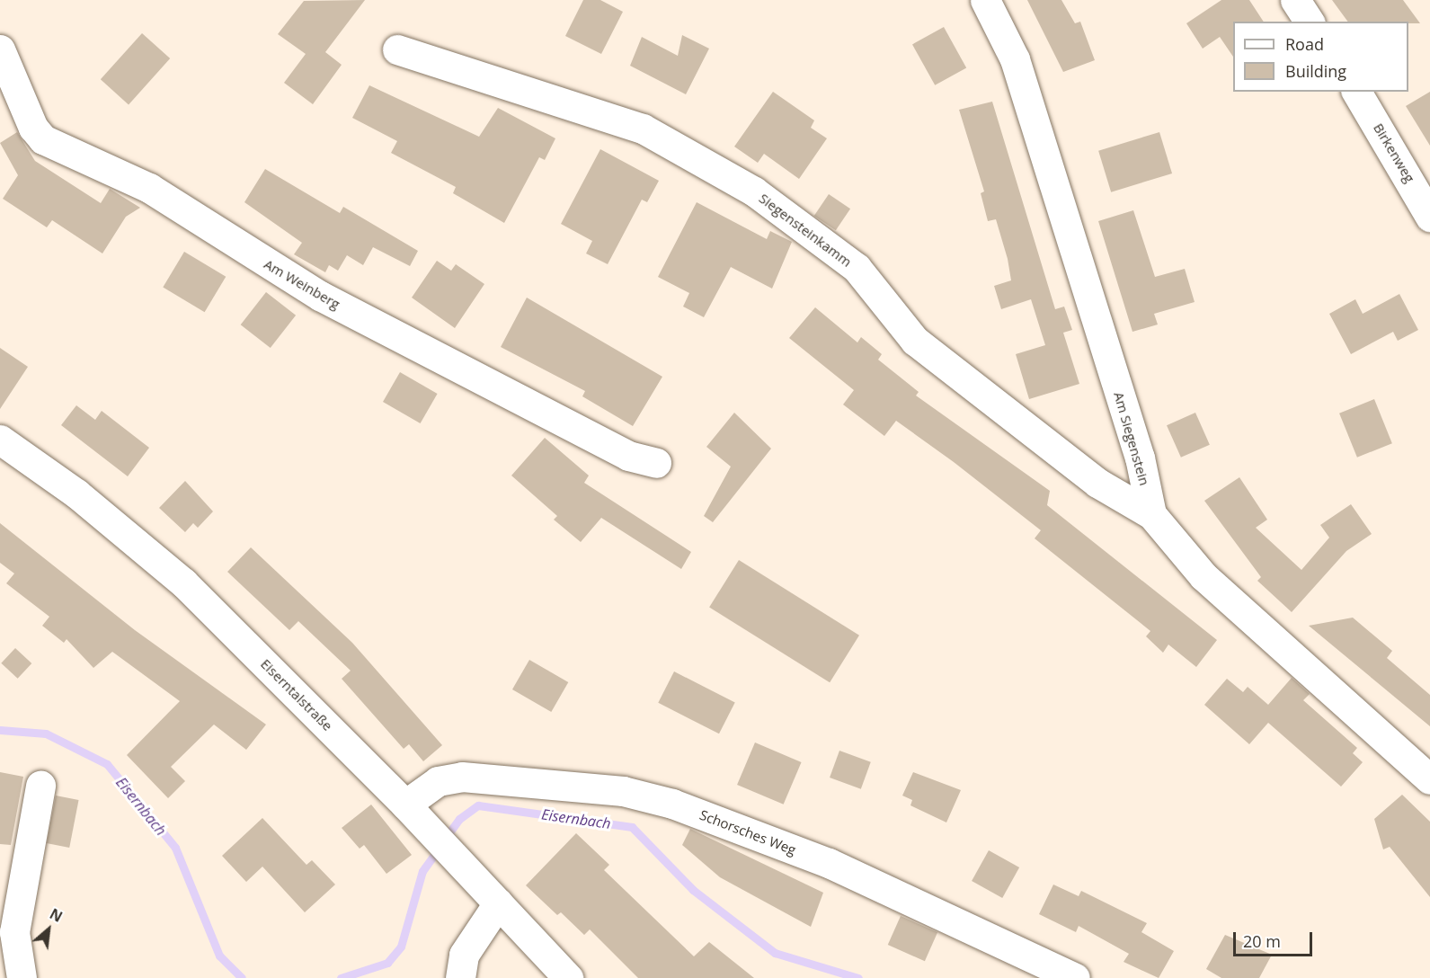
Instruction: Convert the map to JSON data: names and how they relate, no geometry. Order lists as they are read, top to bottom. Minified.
{"streets":{"street":["Birkenweg","Siegensteinkamm","Am Weinberg","Am Siegenstein","Eiserntalstraße","Schorsches Weg"]},"crossings":[["Siegensteinkamm","Am Siegenstein"],["Eiserntalstraße","Schorsches Weg"]],"water":["Eisernbach"],"legend":["Road","Building"],"scale_bar":"20 m","north":"top right"}
